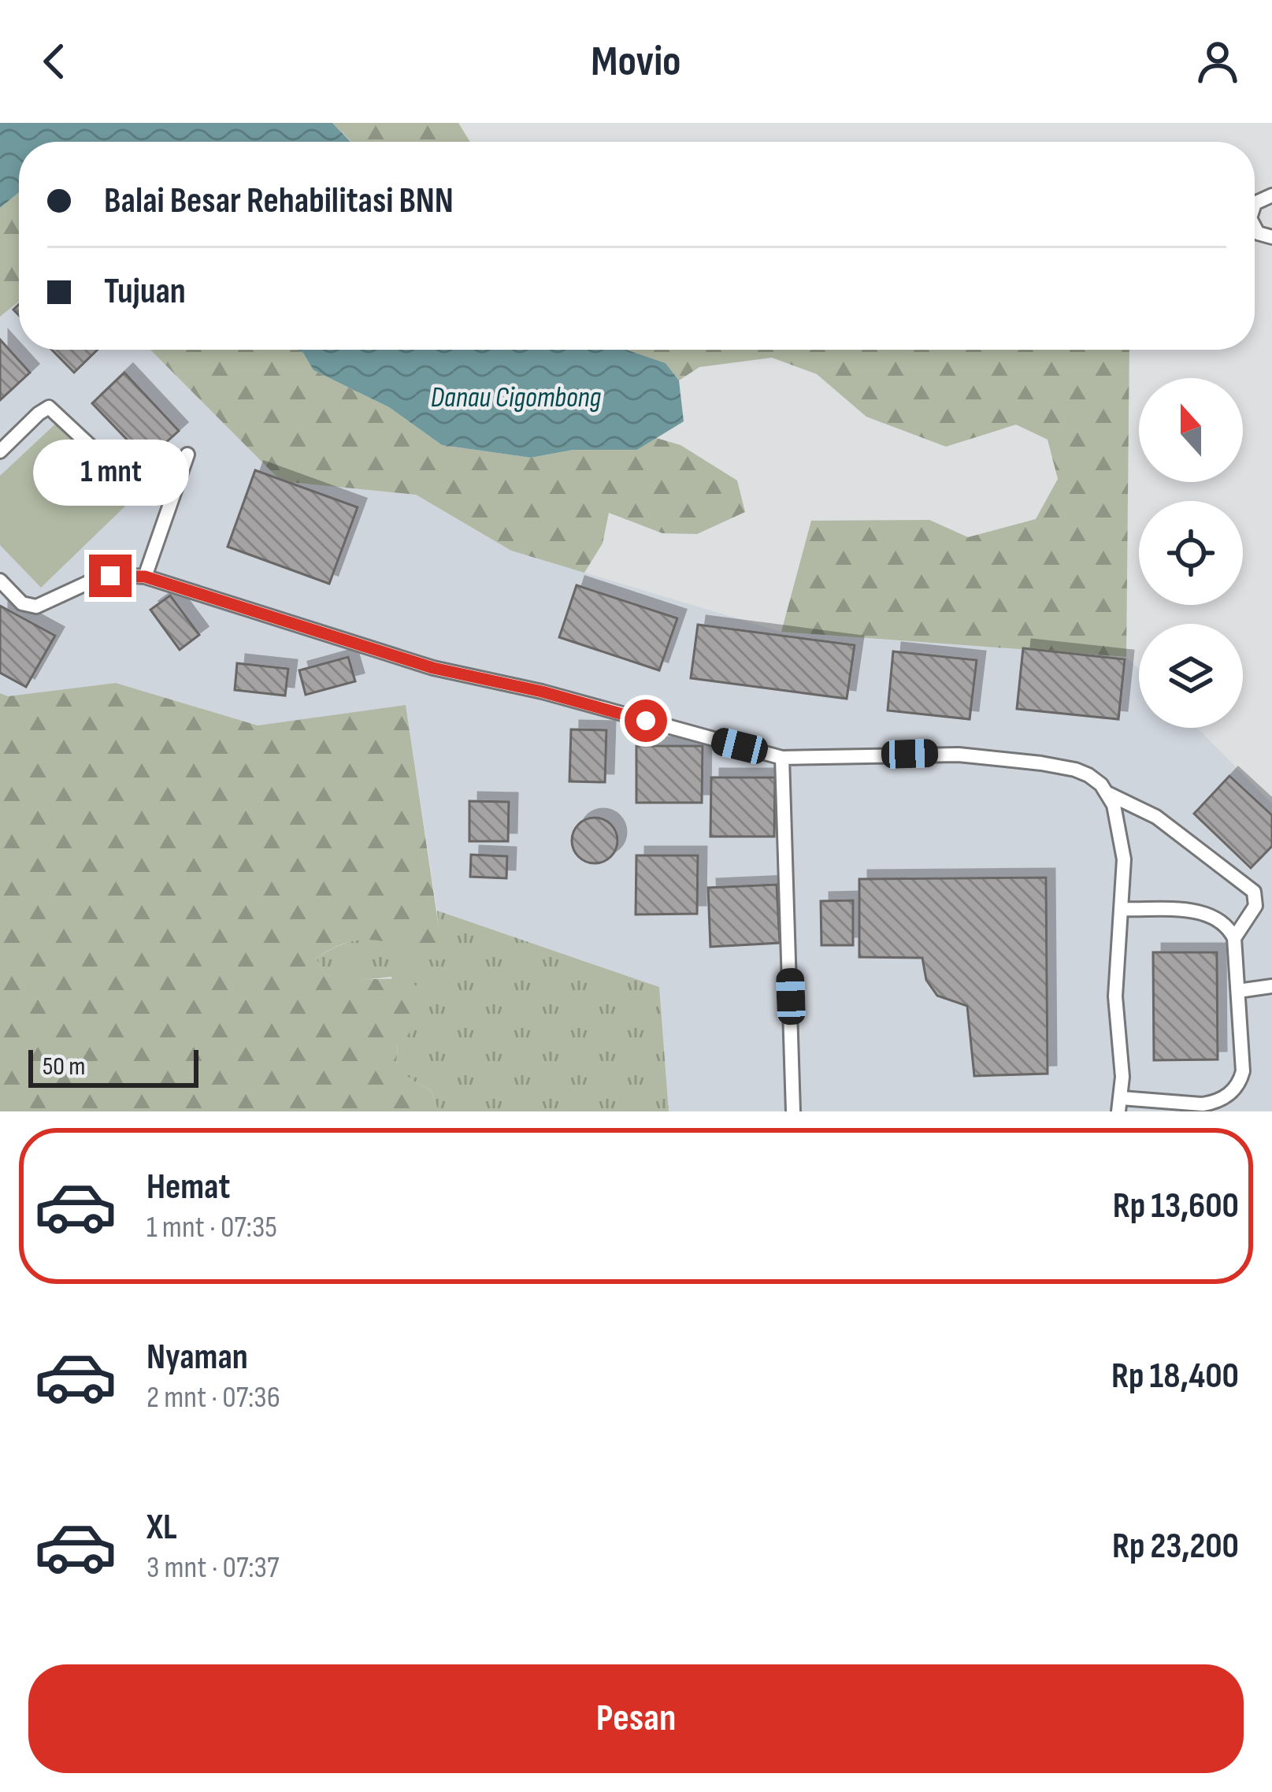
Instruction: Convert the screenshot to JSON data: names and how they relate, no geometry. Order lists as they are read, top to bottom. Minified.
{"water":["Danau Cigombong"],"scale_bar":"50 m","north":"top","page":{"header":"Movio","banner":["Balai Besar Rehabilitasi BNN","Tujuan"],"bubble":"1 mnt","scale":"50 m","list":[{"name":"Hemat","note":"1 mnt · 07:35","value":"Rp 13,600"},{"name":"Nyaman","note":"2 mnt · 07:36","value":"Rp 18,400"},{"name":"XL","note":"3 mnt · 07:37","value":"Rp 23,200"}],"buttons":"Pesan"}}
